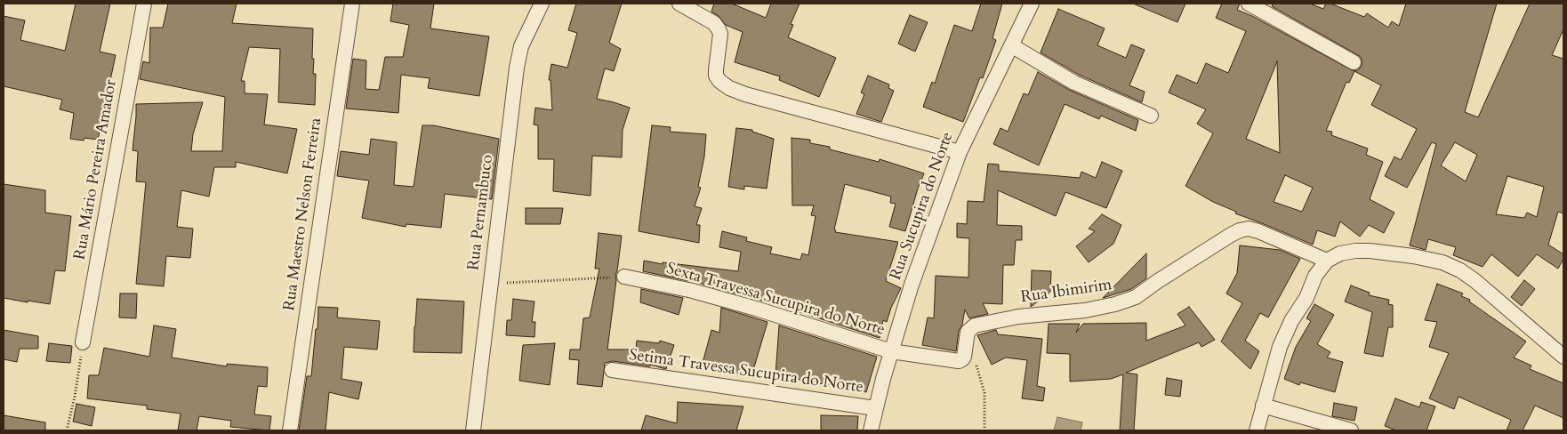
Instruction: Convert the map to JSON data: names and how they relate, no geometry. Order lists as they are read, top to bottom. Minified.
{"streets":{"street":["Rua Mário Pereira Amador","Rua Sucupira do Norte","Rua Pernambuco","Rua Maestro Nelson Ferreira","Rua Ibimirim","Sexta Travessa Sucupira do Norte","Setima Travessa Sucupira do Norte"]},"crossings":[["Rua Sucupira do Norte","Sexta Travessa Sucupira do Norte"],["Rua Sucupira do Norte","Setima Travessa Sucupira do Norte"]]}
